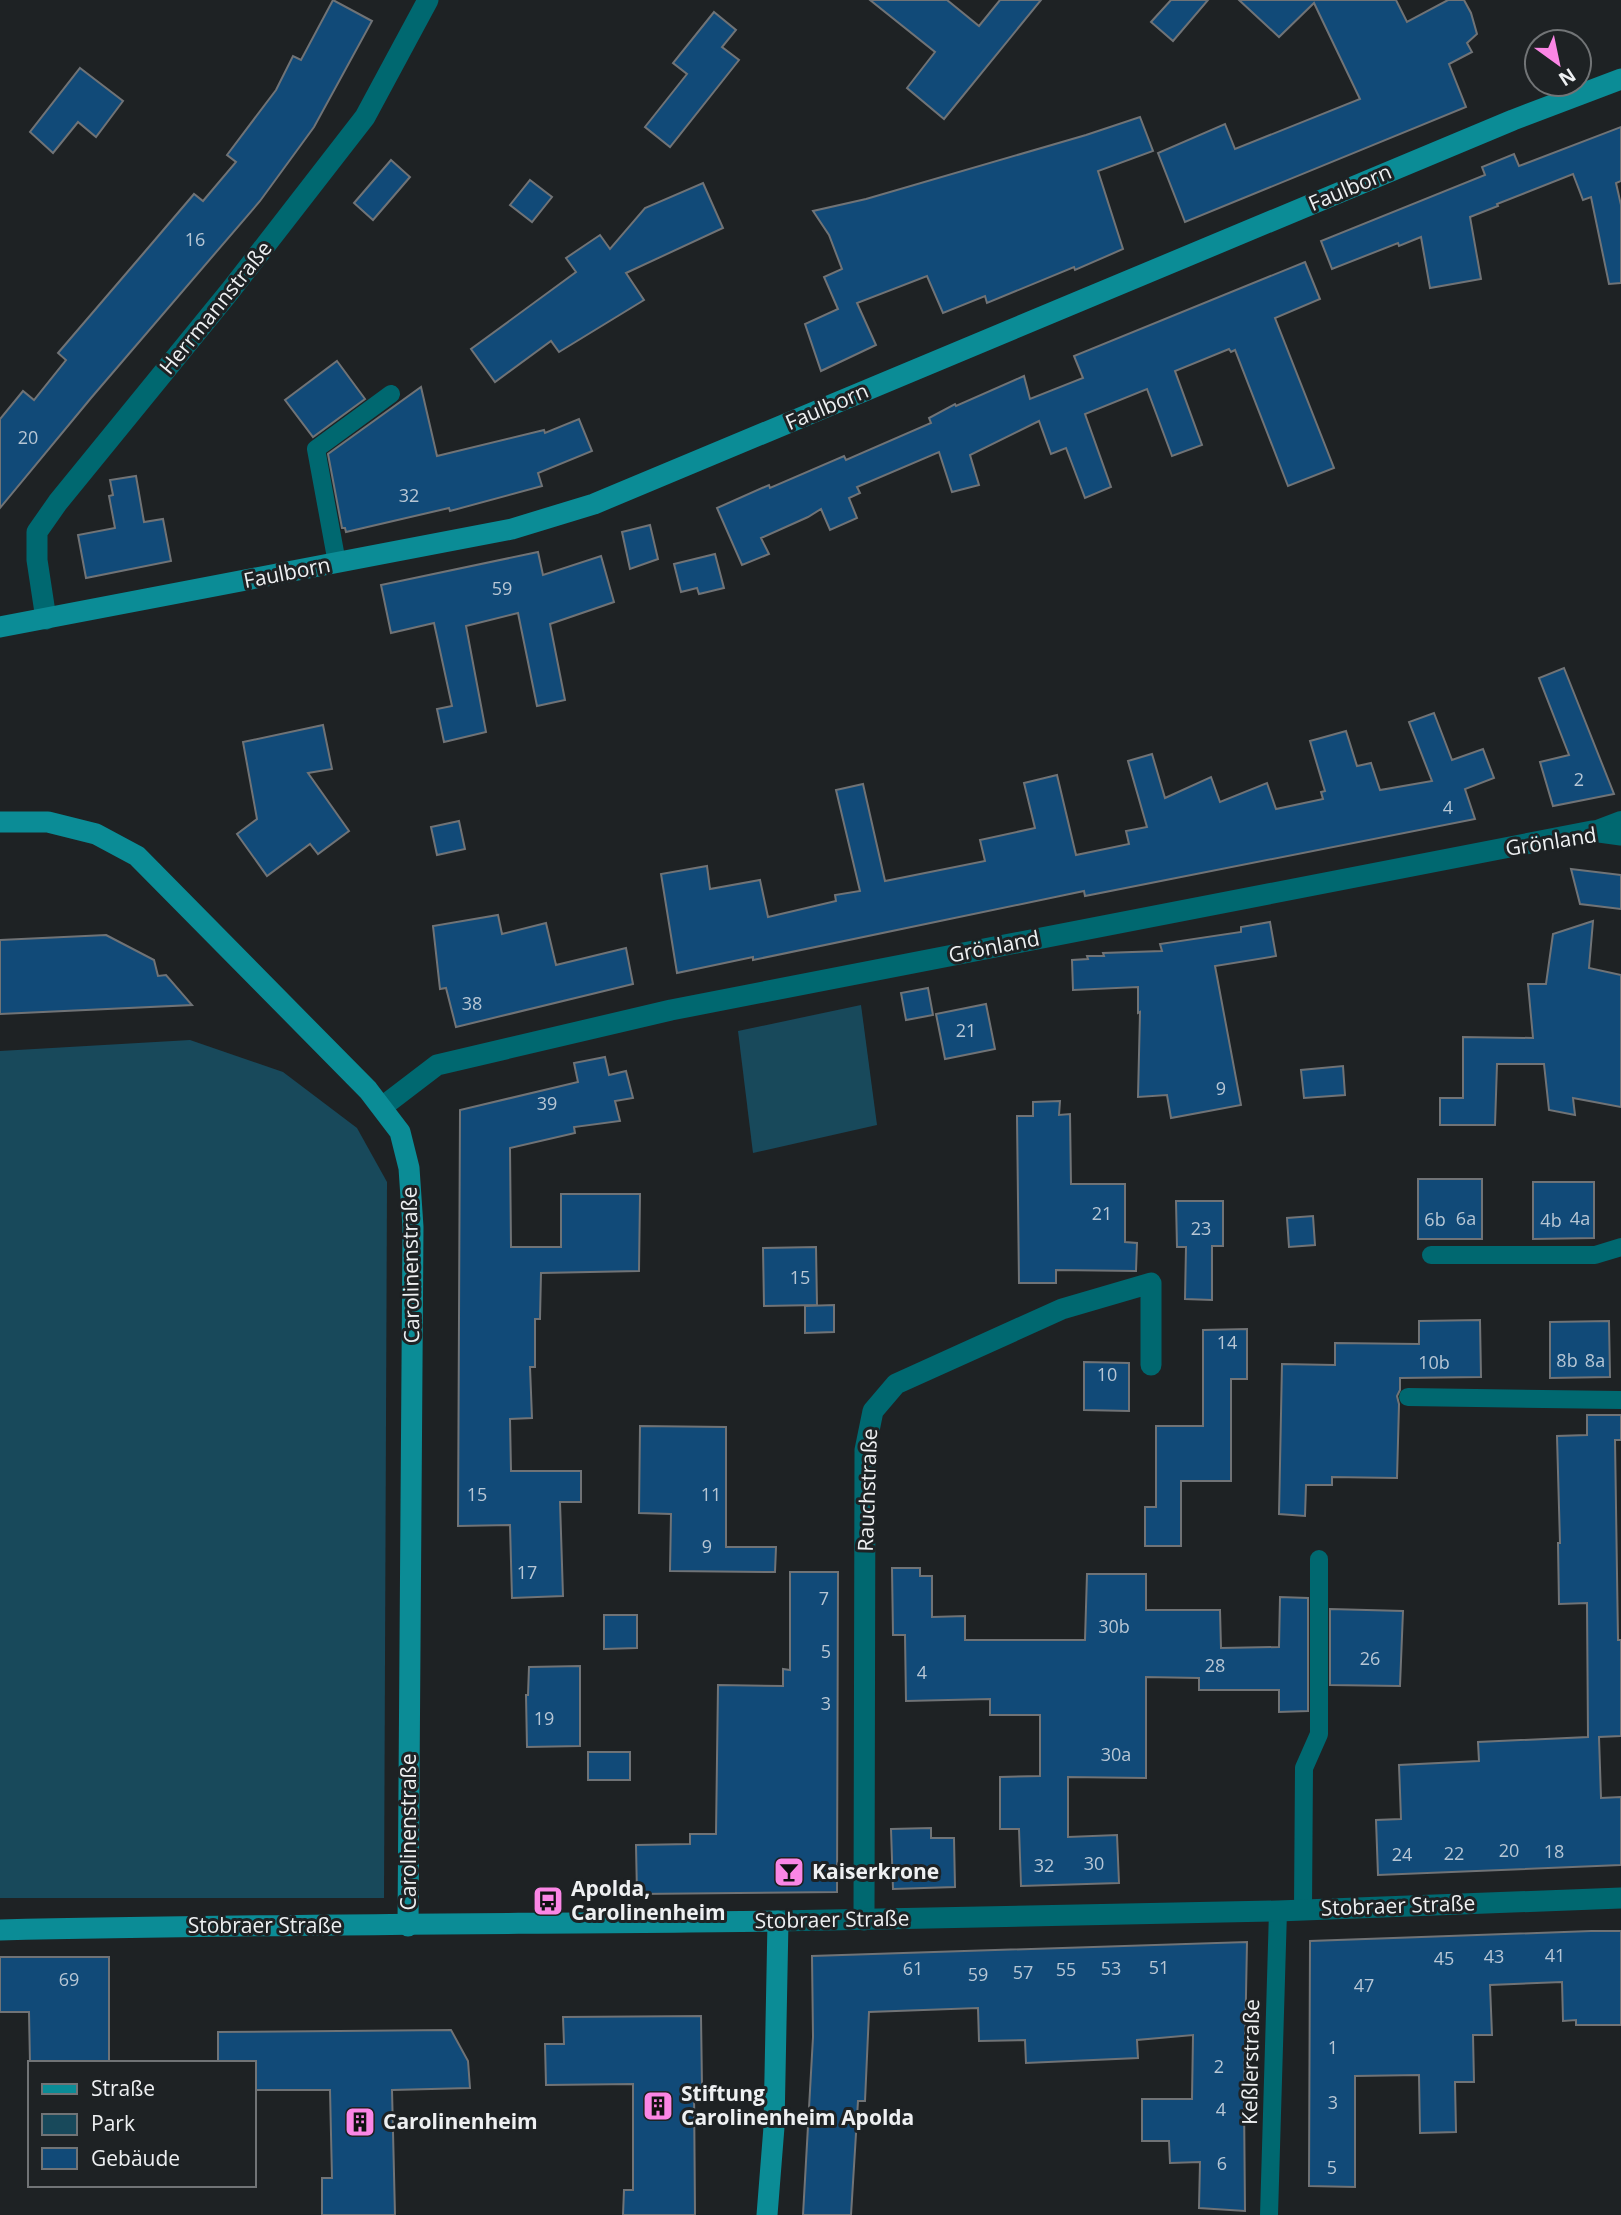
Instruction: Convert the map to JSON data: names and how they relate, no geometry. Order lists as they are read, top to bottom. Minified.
{"streets":{"street":["Faulborn","Herrmannstraße","Grönland","Carolinenstraße","Rauchstraße","Stobraer Straße"],"lane":["Keßlerstraße"]},"crossings":[["Faulborn","Herrmannstraße"],["Grönland","Carolinenstraße"],["Carolinenstraße","Stobraer Straße"],["Rauchstraße","Stobraer Straße"],["Stobraer Straße","Keßlerstraße"]],"places":{"bar":["Kaiserkrone"],"bus stop":["Apolda, Carolinenheim"],"building":["Stiftung Carolinenheim Apolda","Carolinenheim"]},"house_numbers":["16","20","32","59","2","4","38","21","9","39","21","6a","4a","6b","4b","23","15","14","8b","8a","10b","10","15","11","9","17","7","30b","5","26","28","4","3","19","30a","20","18","22","24","30","32","41","43","45","51","61","53","55","57","59","69","47","1","2","3","4","6","5"],"legend":["Straße","Park","Gebäude"],"north":"bottom right"}
